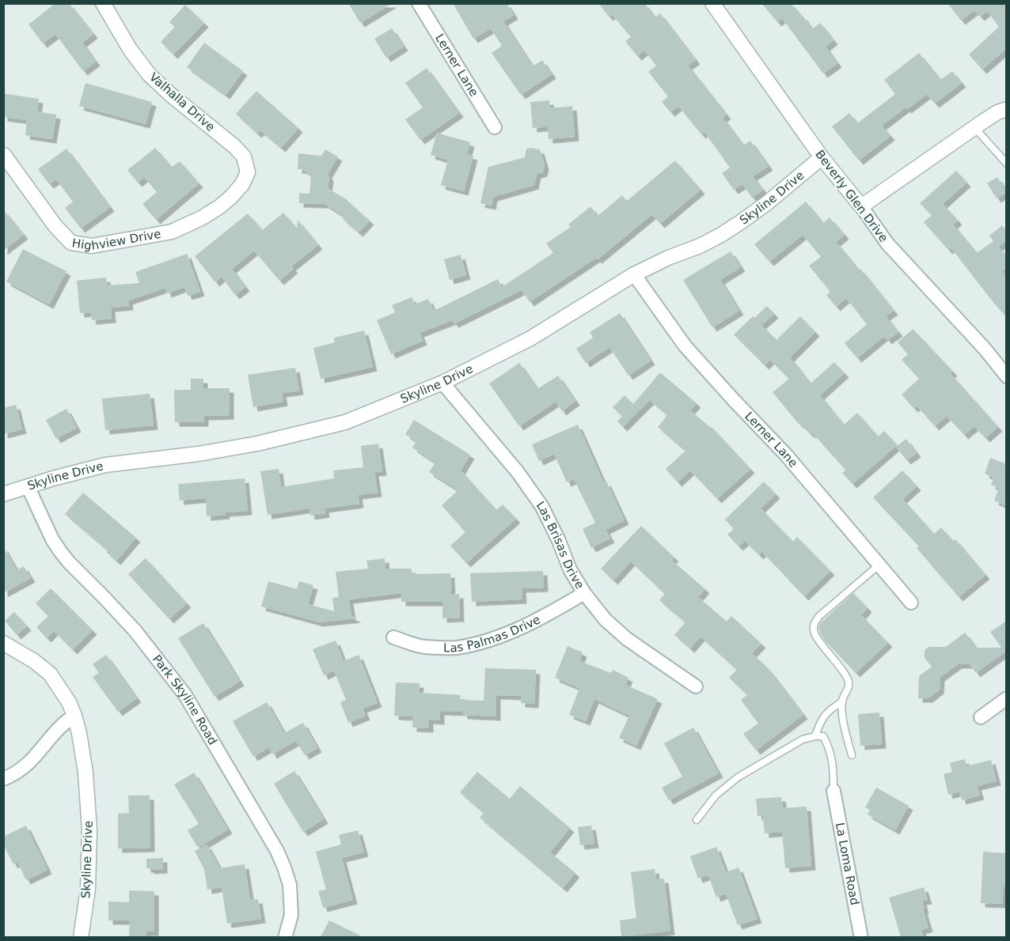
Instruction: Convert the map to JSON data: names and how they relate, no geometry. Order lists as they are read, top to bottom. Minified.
{"streets":{"street":["Lerner Lane","Valhalla Drive","Beverly Glen Drive","Skyline Drive","Highview Drive","Las Brisas Drive","Las Palmas Drive","Park Skyline Road","La Loma Road"]},"crossings":[["Lerner Lane","Skyline Drive"],["Valhalla Drive","Highview Drive"],["Beverly Glen Drive","Skyline Drive"],["Skyline Drive","Las Brisas Drive"],["Skyline Drive","Park Skyline Road"],["Las Brisas Drive","Las Palmas Drive"]]}
